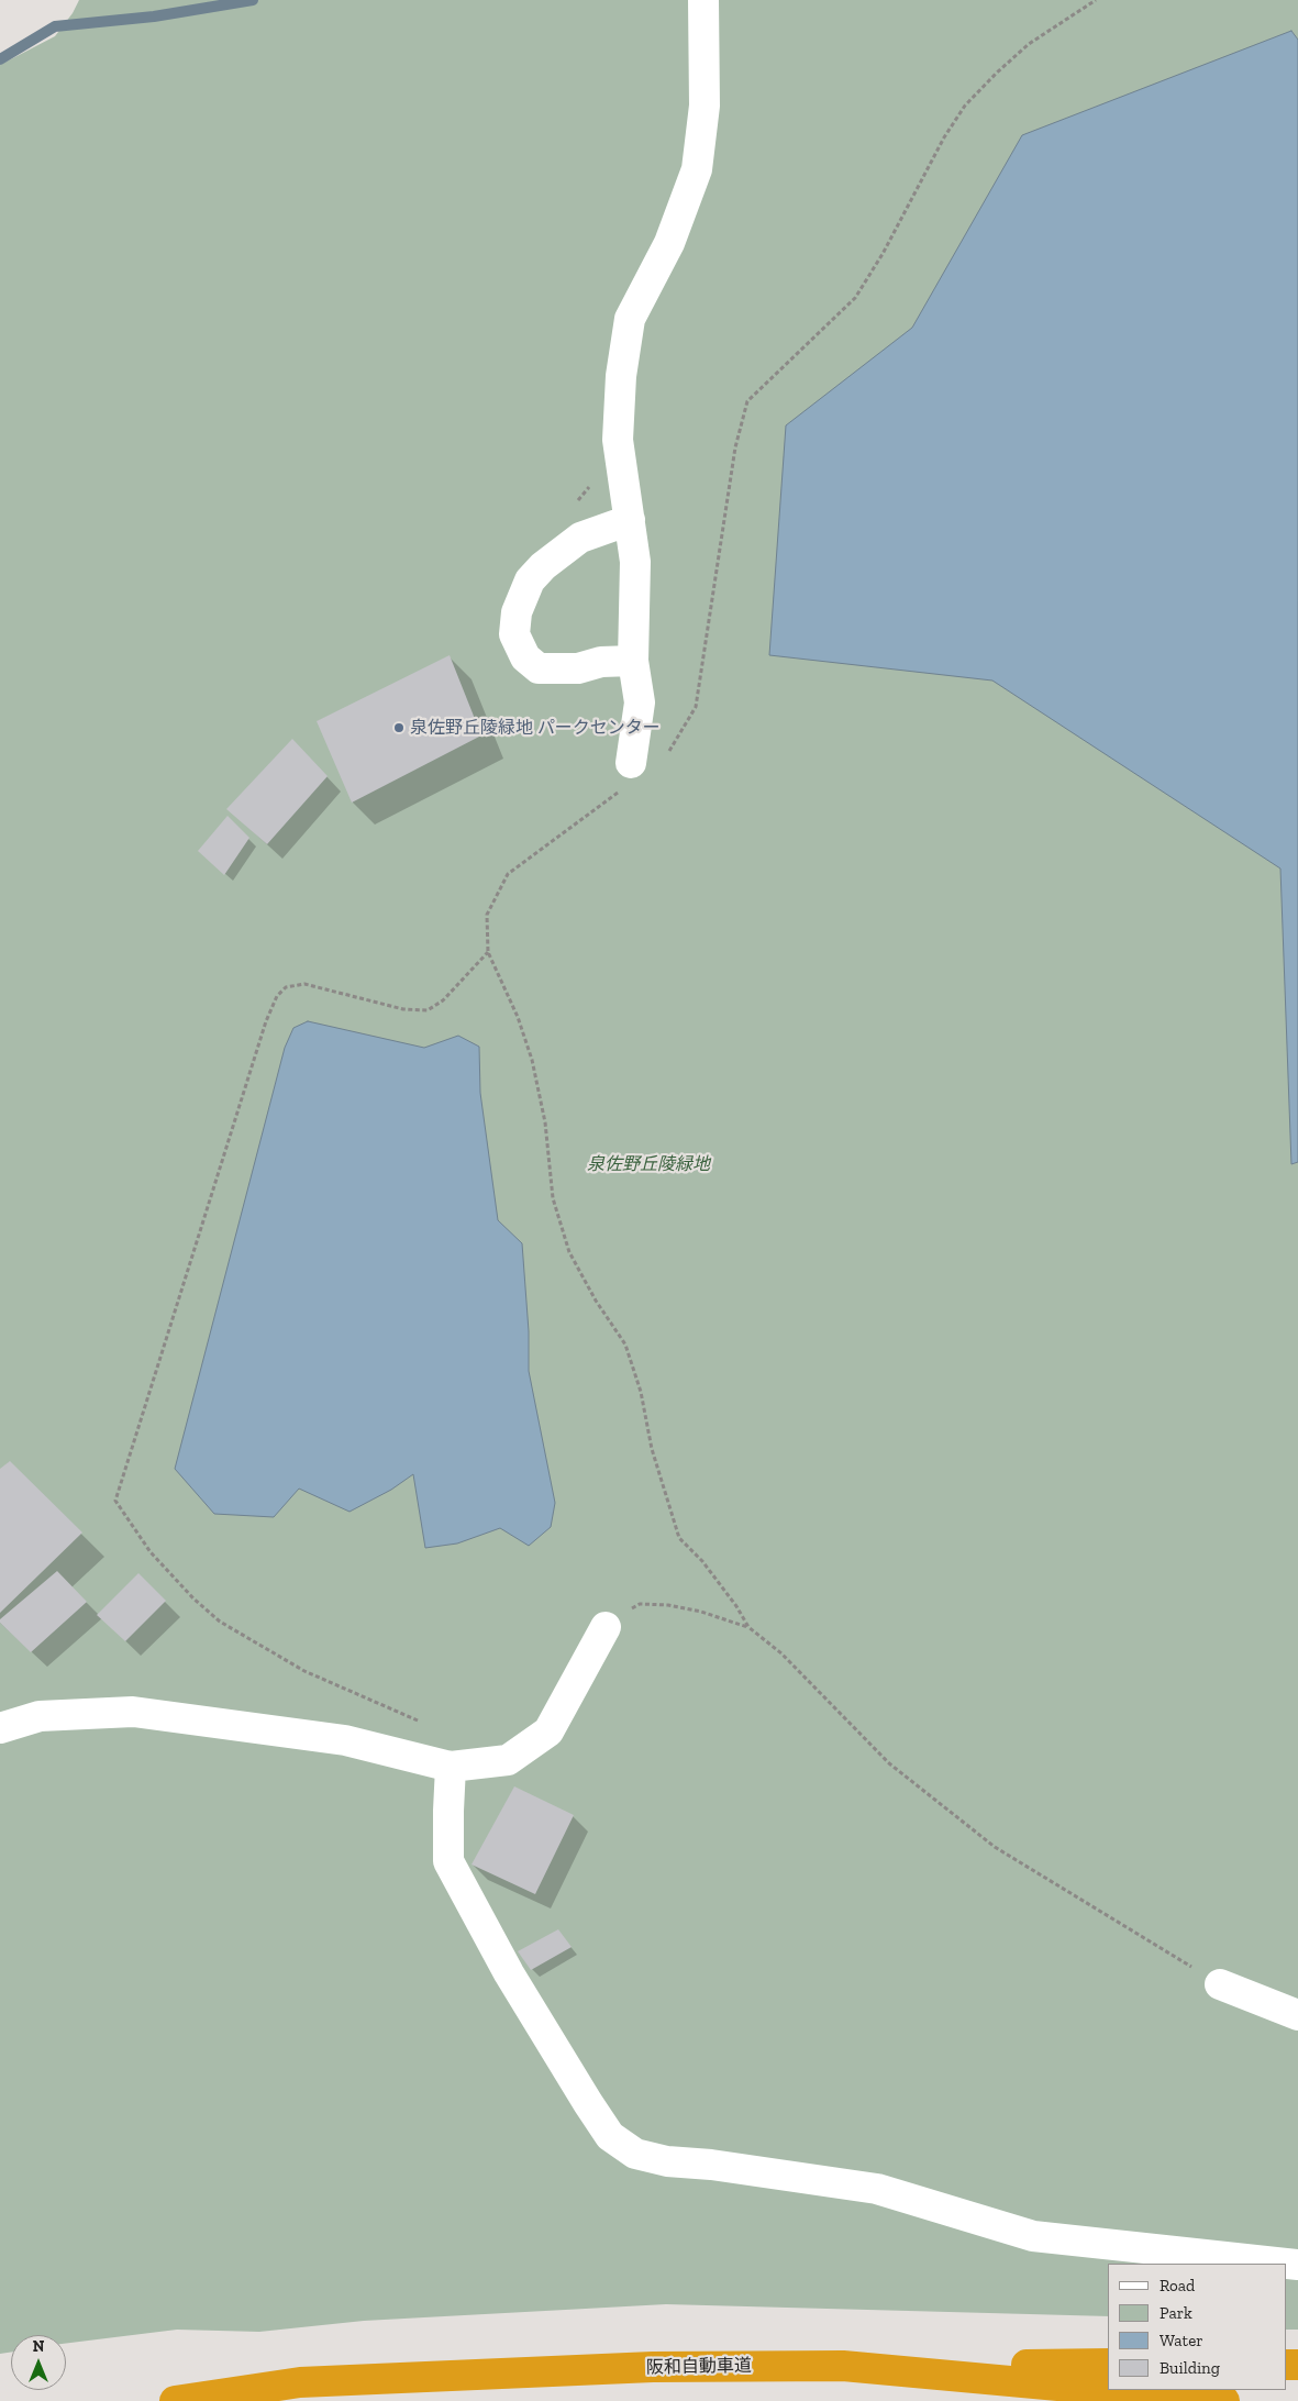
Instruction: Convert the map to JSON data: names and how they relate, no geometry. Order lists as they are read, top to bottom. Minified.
{"streets":{"highway":["阪和自動車道"]},"parks":["泉佐野丘陵緑地"],"places":["泉佐野丘陵緑地 パークセンター"],"legend":["Road","Park","Water","Building"],"north":"top"}
